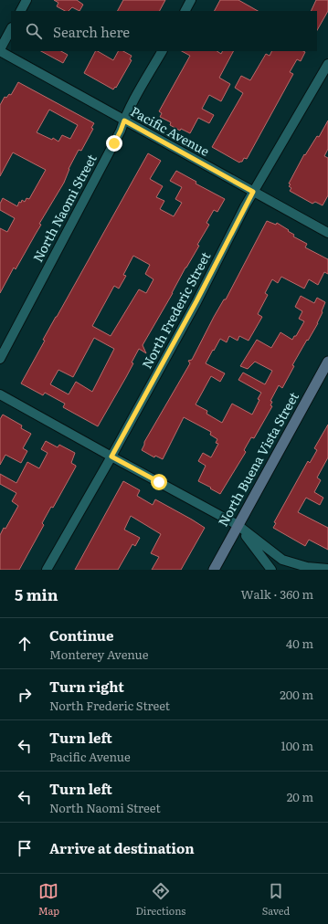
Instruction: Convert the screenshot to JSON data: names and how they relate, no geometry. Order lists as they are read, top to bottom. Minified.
{"streets":{"main road":["North Buena Vista Street"],"street":["Pacific Avenue","North Naomi Street","North Frederic Street"]},"crossings":[["Pacific Avenue","North Naomi Street"],["Pacific Avenue","North Frederic Street"]],"page":{"search":"Search here","heading":["5 min","Walk · 360 m"],"list":[["Continue","Monterey Avenue","40 m"],["Turn right","North Frederic Street","200 m"],["Turn left","Pacific Avenue","100 m"],["Turn left","North Naomi Street","20 m"],"Arrive at destination"],"nav":["Map","Directions","Saved"]}}
